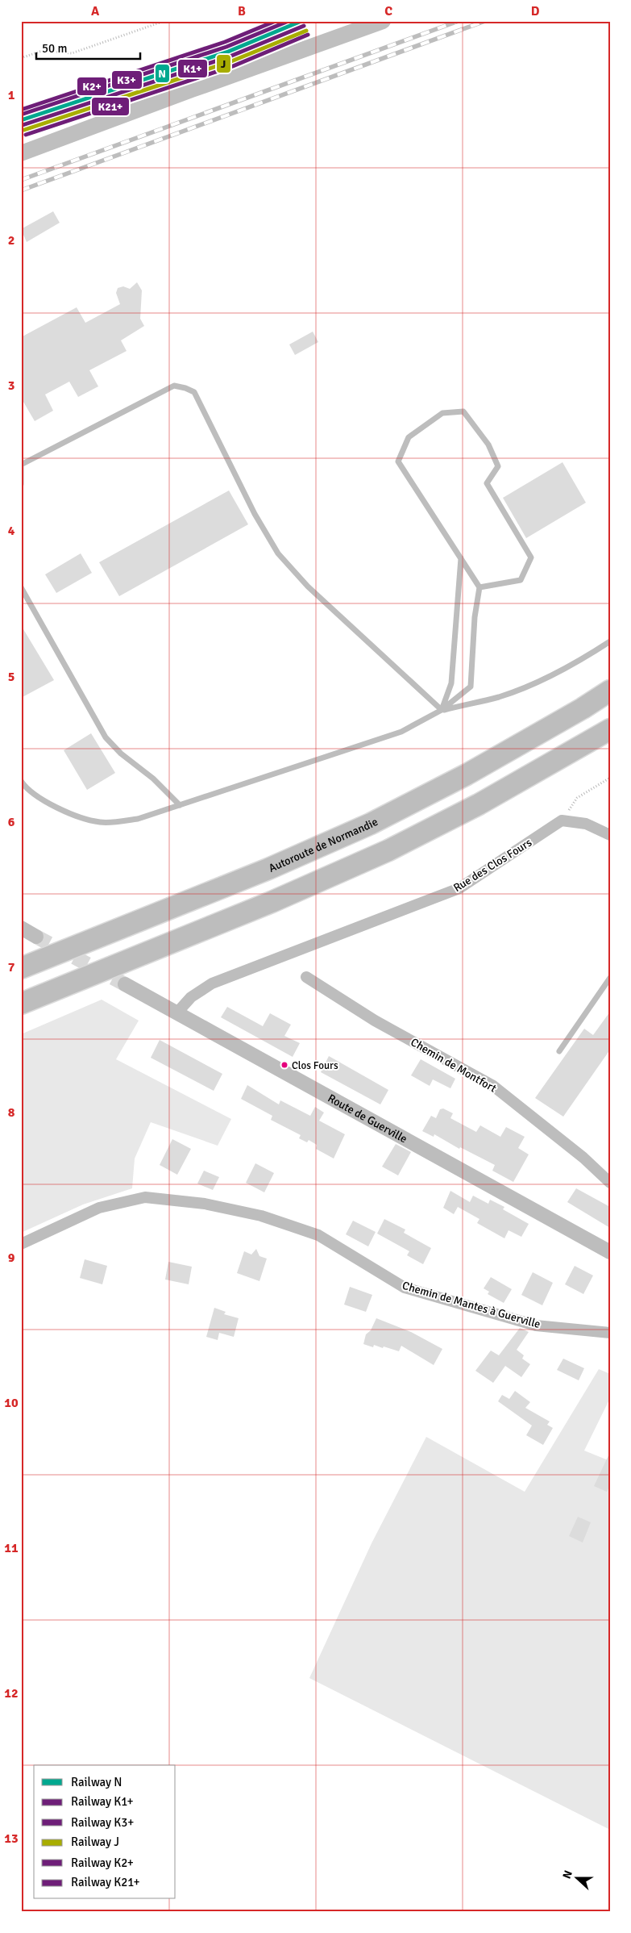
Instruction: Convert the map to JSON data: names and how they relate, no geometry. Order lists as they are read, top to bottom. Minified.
{"streets":{"highway":["Autoroute de Normandie"],"street":["Rue des Clos Fours","Chemin de Montfort","Route de Guerville","Chemin de Mantes à Guerville"]},"crossings":[["Rue des Clos Fours","Route de Guerville"]],"places":["Clos Fours"],"lines":["rail line N","rail line K3+","rail line K2+","rail line K1+","rail line J","rail line K21+"],"legend":["Railway N","Railway K1+","Railway K3+","Railway J","Railway K2+","Railway K21+"],"scale_bar":"50 m","north":"left","grid":{"columns":["A","B","C","D"],"rows":["1","2","3","4","5","6","7","8","9","10","11","12","13"]}}
